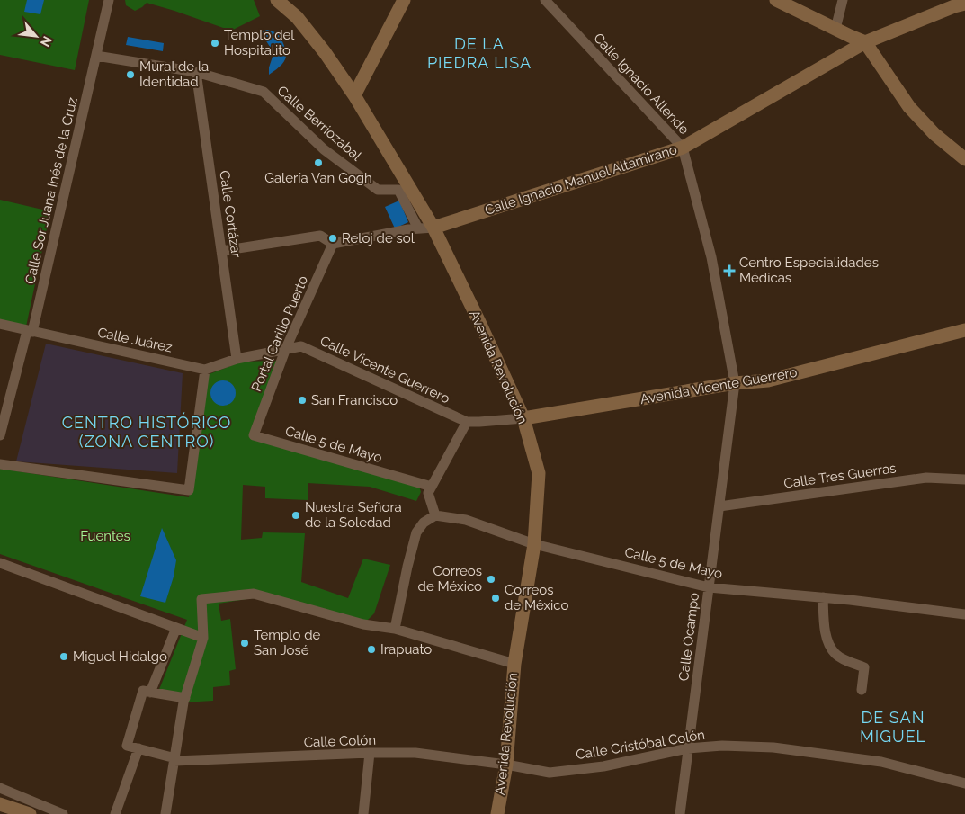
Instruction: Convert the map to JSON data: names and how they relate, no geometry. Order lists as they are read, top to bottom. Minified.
{"streets":{"street":["Calle Ignacio Allende","Calle Berriozabal","Calle Ignacio Manuel Altamirano","Calle Sor Juana Inés de la Cruz","Calle Cortázar","Portal Carillo Puerto","Calle Juárez","Avenida Revolución","Calle Vicente Guerrero","Avenida Vicente Guerrero","Calle 5 de Mayo","Calle Tres Guerras","Calle Ocampo","Calle Colón","Calle Cristóbal Colón"]},"crossings":[["Calle Ignacio Allende","Calle Ignacio Manuel Altamirano"],["Calle Ignacio Allende","Avenida Vicente Guerrero"],["Calle Ignacio Allende","Calle Ocampo"],["Calle Berriozabal","Calle Sor Juana Inés de la Cruz"],["Calle Berriozabal","Calle Cortázar"],["Calle Ignacio Manuel Altamirano","Avenida Revolución"],["Calle Sor Juana Inés de la Cruz","Calle Juárez"],["Calle Cortázar","Calle Juárez"],["Calle Cortázar","Calle Vicente Guerrero"],["Portal Carillo Puerto","Calle Vicente Guerrero"],["Portal Carillo Puerto","Calle 5 de Mayo"],["Calle Juárez","Calle Vicente Guerrero"],["Avenida Revolución","Calle Vicente Guerrero"],["Avenida Revolución","Avenida Vicente Guerrero"],["Avenida Revolución","Calle 5 de Mayo"],["Avenida Revolución","Calle Colón"],["Avenida Revolución","Calle Cristóbal Colón"],["Calle Vicente Guerrero","Avenida Vicente Guerrero"],["Avenida Vicente Guerrero","Calle Ocampo"],["Calle 5 de Mayo","Calle Ocampo"],["Calle Tres Guerras","Calle Ocampo"],["Calle Ocampo","Calle Cristóbal Colón"],["Calle Colón","Calle Cristóbal Colón"]],"districts":["DE LA PIEDRA LISA","CENTRO HISTÓRICO (ZONA CENTRO)","DE SAN MIGUEL"],"parks":["Fuentes"],"places":{"other":["Templo del Hospitalito","Mural de la Identidad","Galería Van Gogh","Reloj de sol","San Francisco","Nuestra Señora de la Soledad","Correos de México","Correos de Mêxico","Templo de San José","Irapuato","Miguel Hidalgo"],"health":["Centro Especialidades Médicas"]},"north":"bottom right"}
